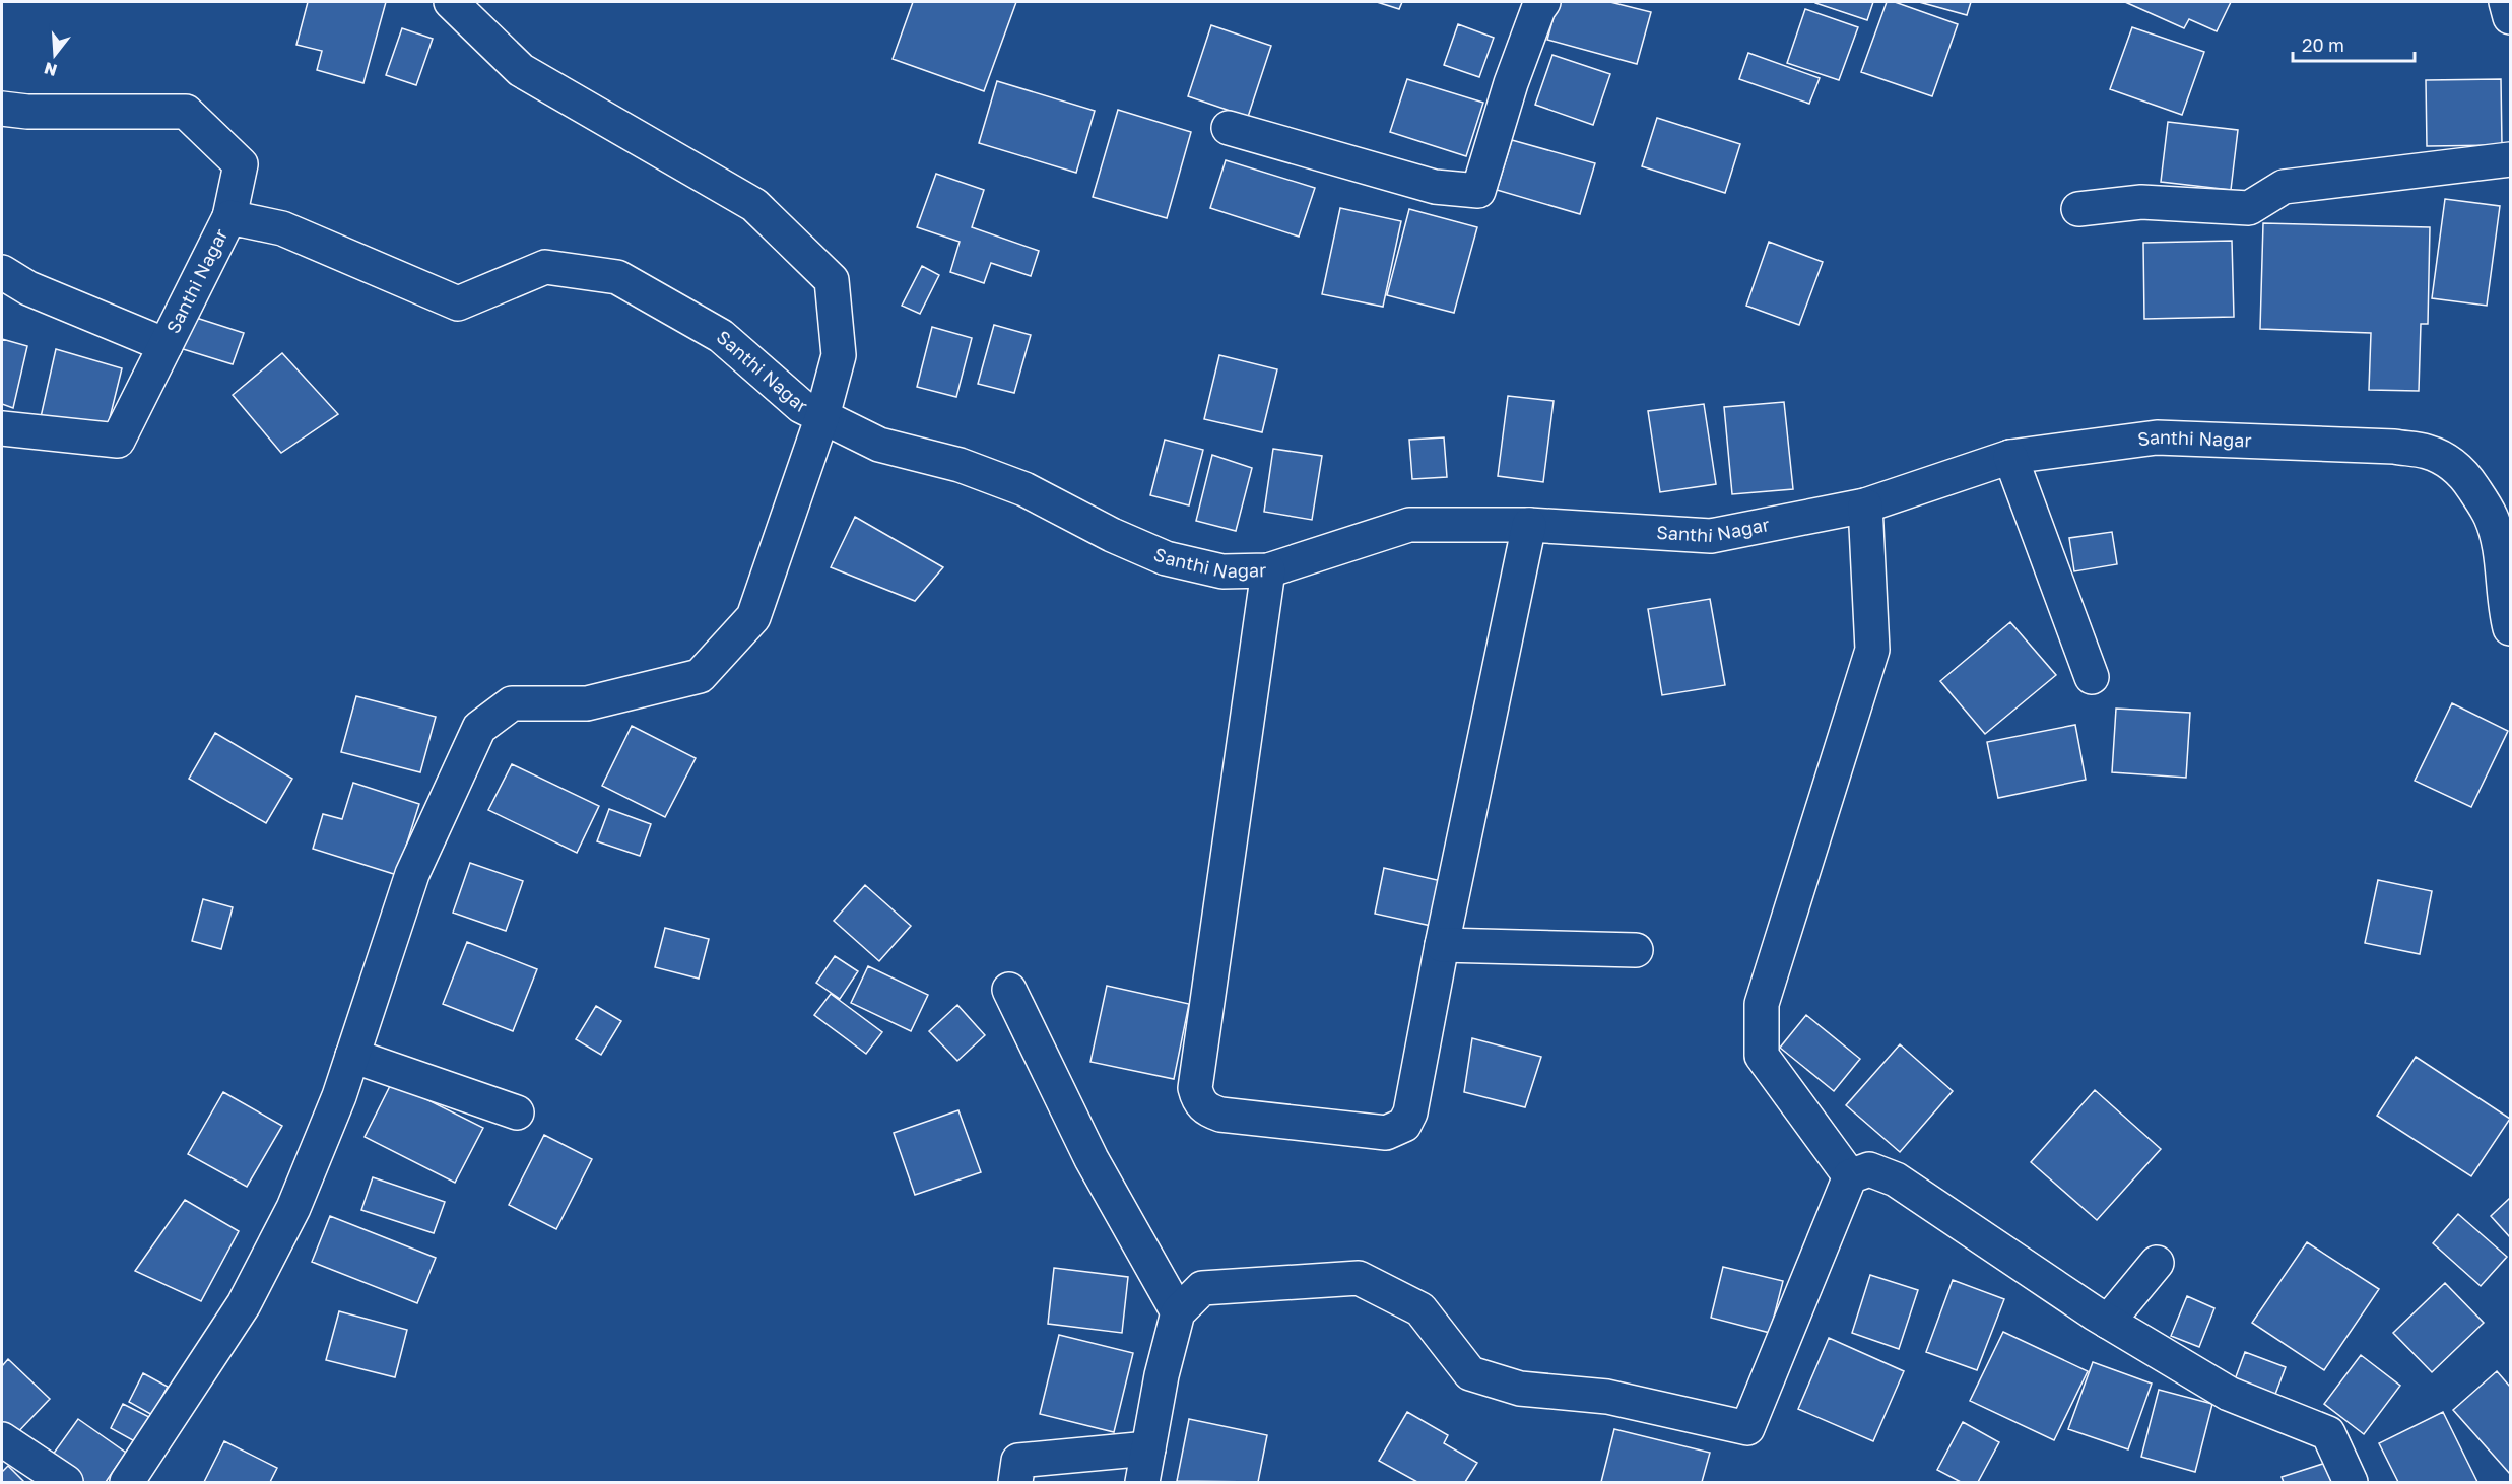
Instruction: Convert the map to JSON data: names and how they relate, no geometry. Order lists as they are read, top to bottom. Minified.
{"streets":{"street":["Santhi Nagar"]},"scale_bar":"20 m","north":"bottom"}
